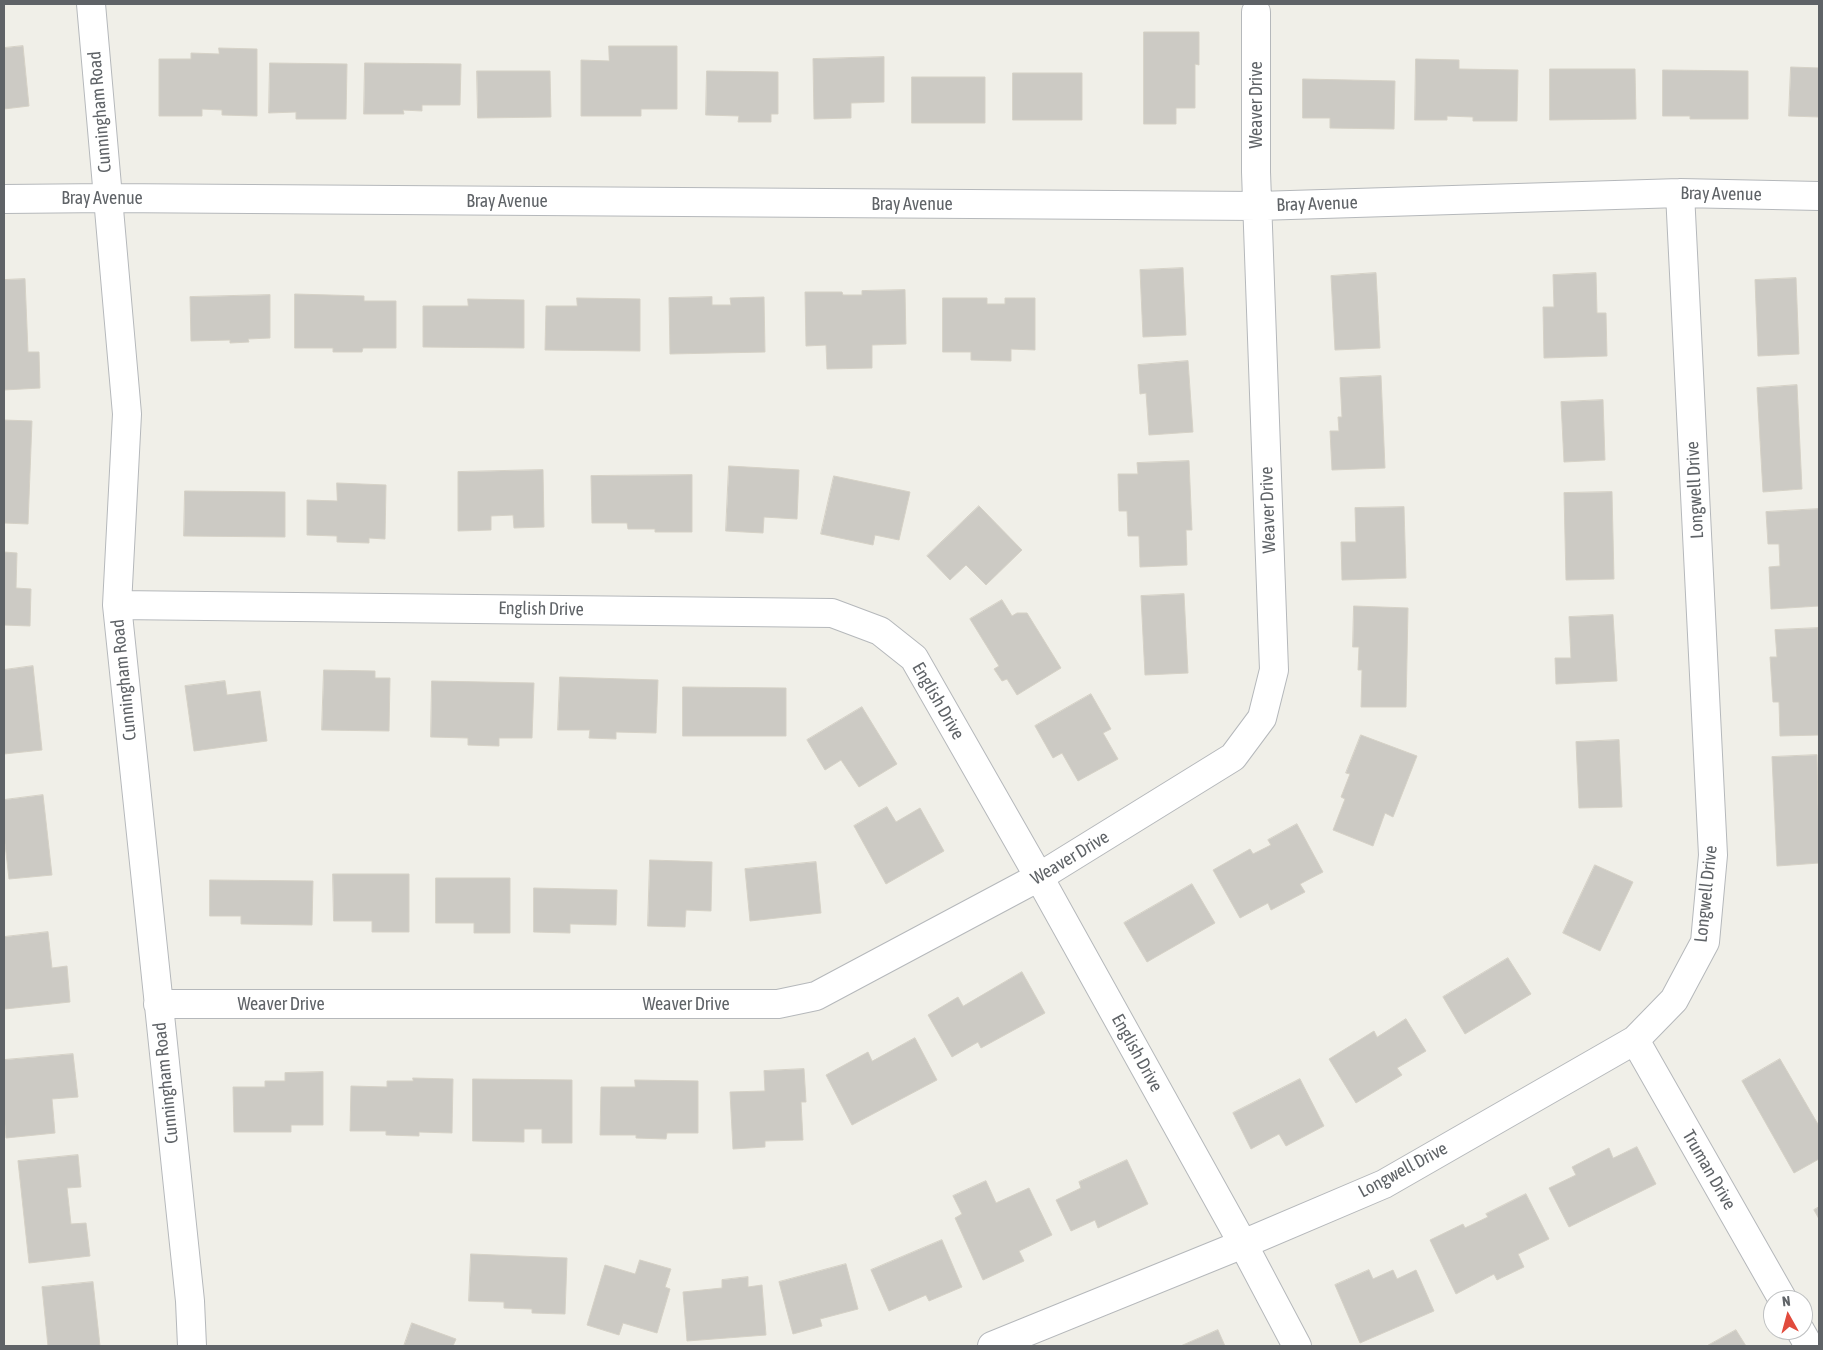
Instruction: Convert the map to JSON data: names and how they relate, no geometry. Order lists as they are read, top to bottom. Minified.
{"streets":{"street":["Weaver Drive","Cunningham Road","Bray Avenue","Longwell Drive","English Drive","Truman Drive"]},"crossings":[["Weaver Drive","Cunningham Road"],["Weaver Drive","Bray Avenue"],["Weaver Drive","English Drive"],["Cunningham Road","Bray Avenue"],["Cunningham Road","English Drive"],["Bray Avenue","Longwell Drive"],["Longwell Drive","English Drive"],["Longwell Drive","Truman Drive"]],"north":"top"}
